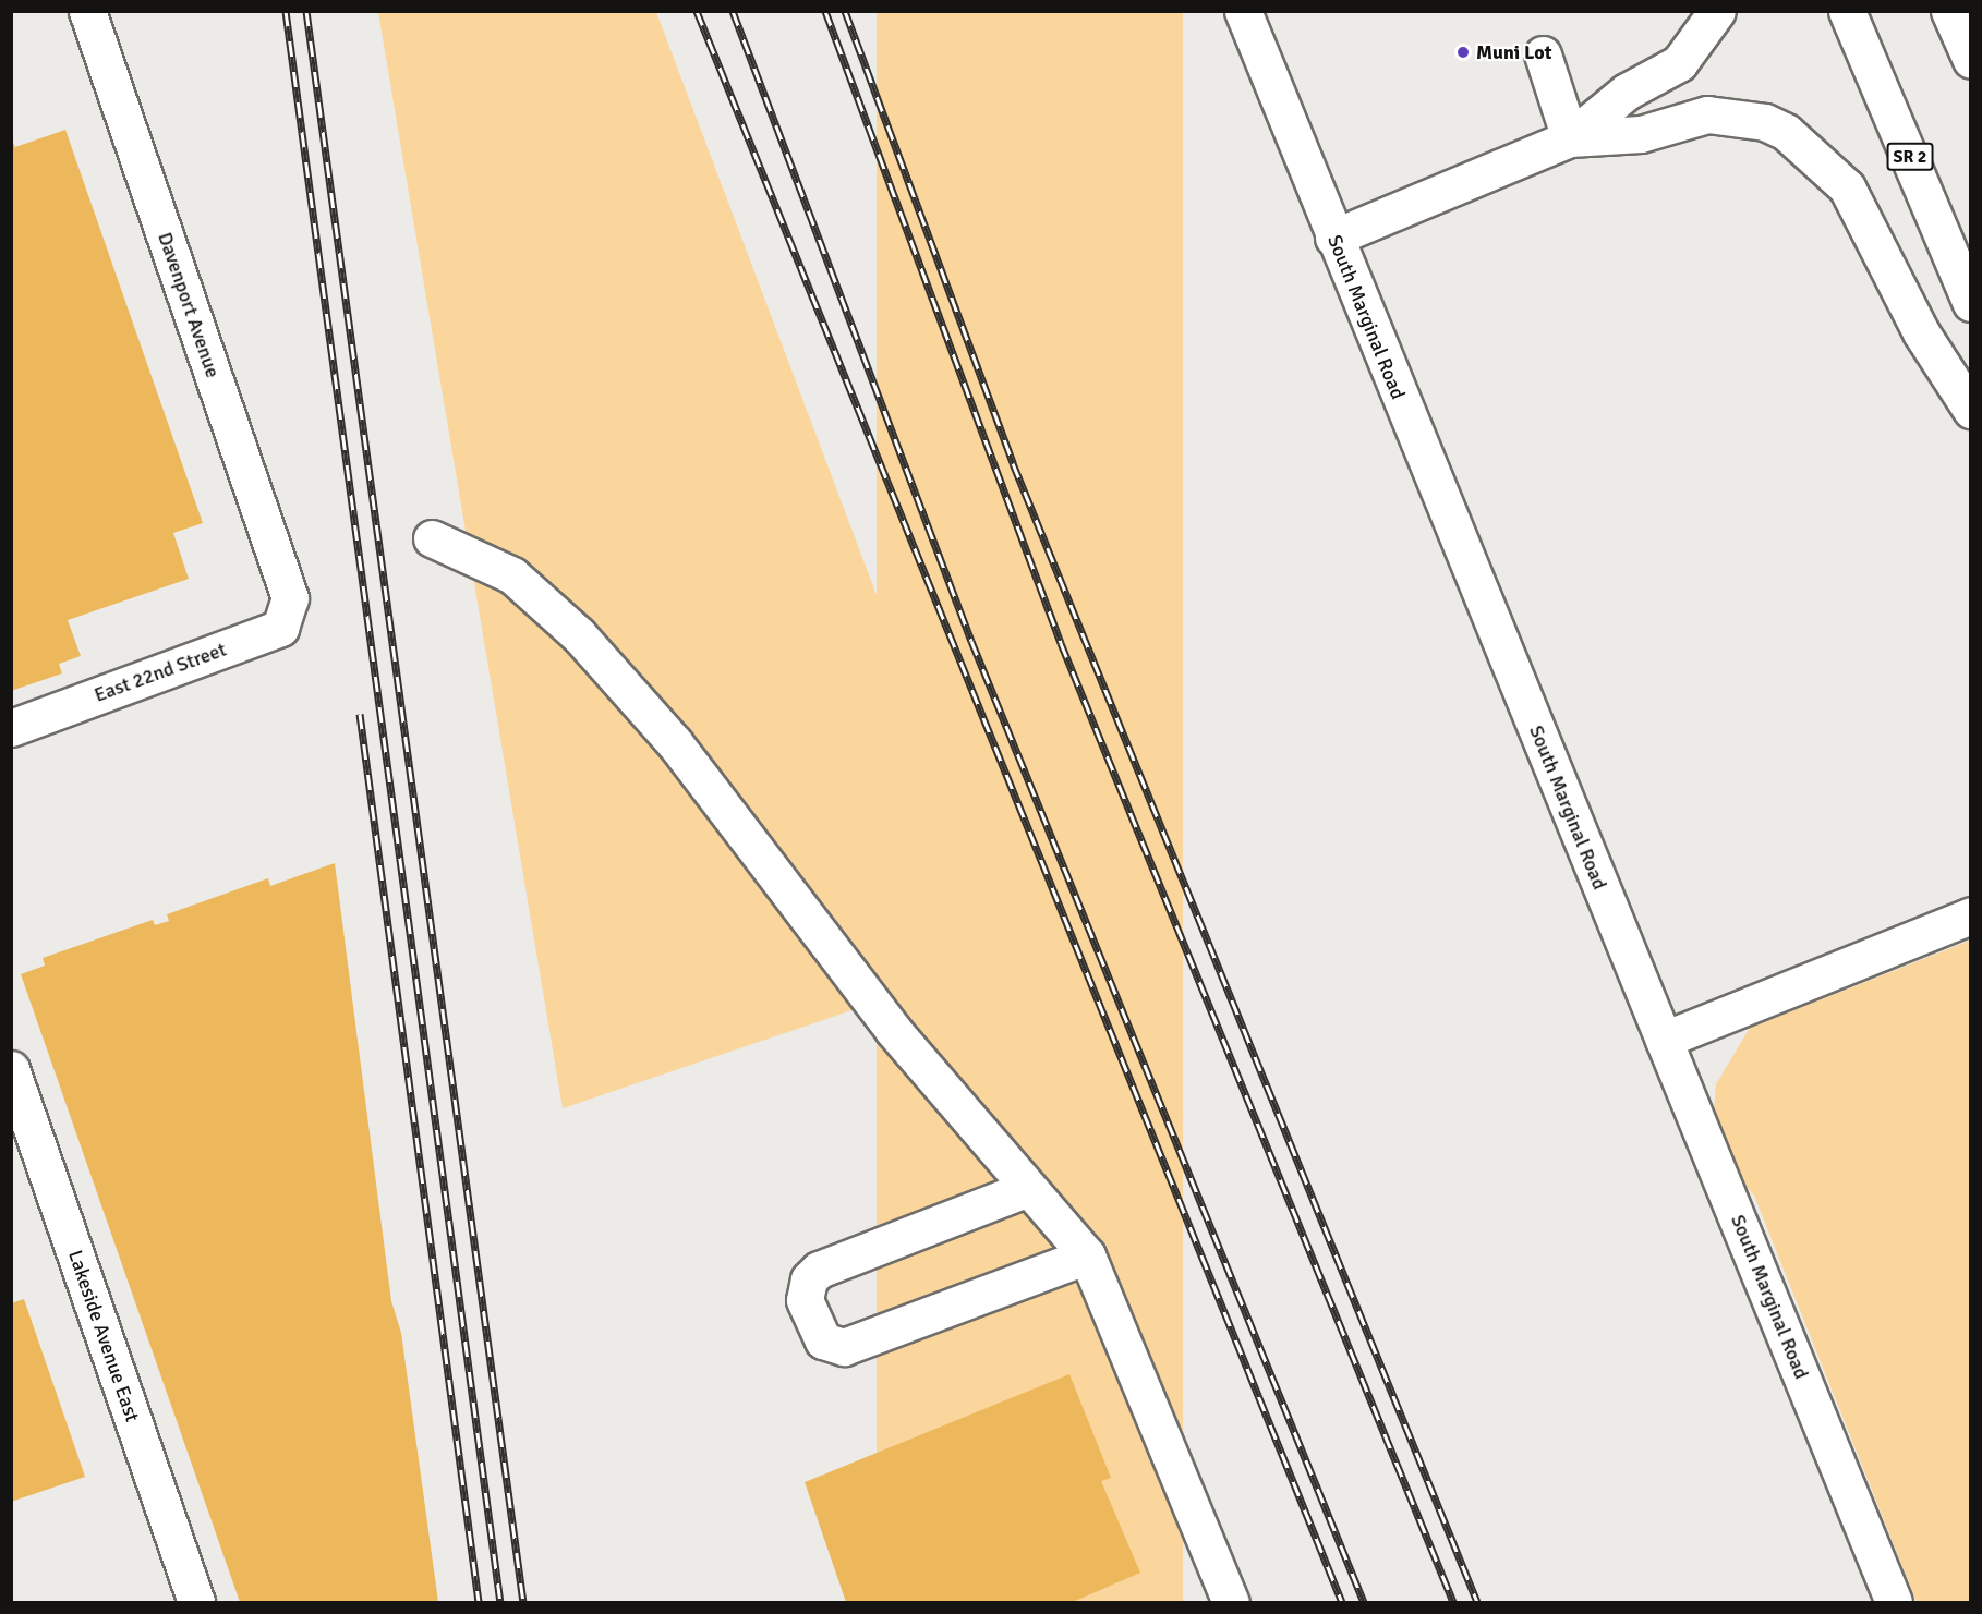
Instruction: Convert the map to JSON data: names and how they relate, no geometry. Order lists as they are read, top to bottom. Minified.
{"streets":{"main road":["SR 2","Davenport Avenue","South Marginal Road","East 22nd Street","Lakeside Avenue East"]},"crossings":[["Davenport Avenue","East 22nd Street"]],"places":["Muni Lot"]}
